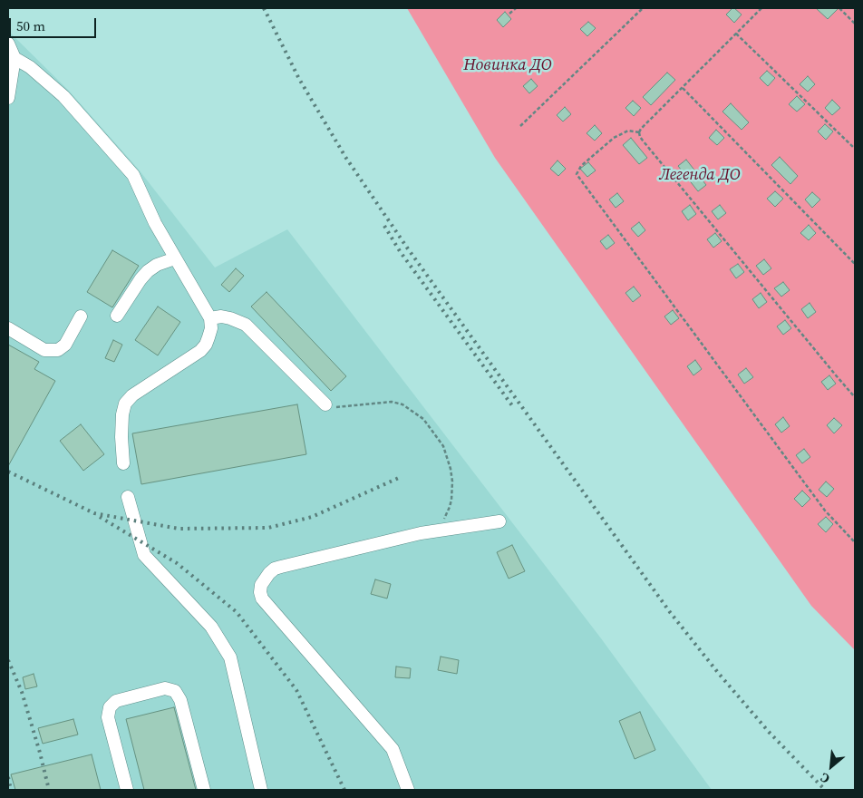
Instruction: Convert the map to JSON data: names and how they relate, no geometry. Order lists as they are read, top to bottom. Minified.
{"parks":["Новинка ДО","Легенда ДО"],"scale_bar":"50 m","north":"bottom left"}
